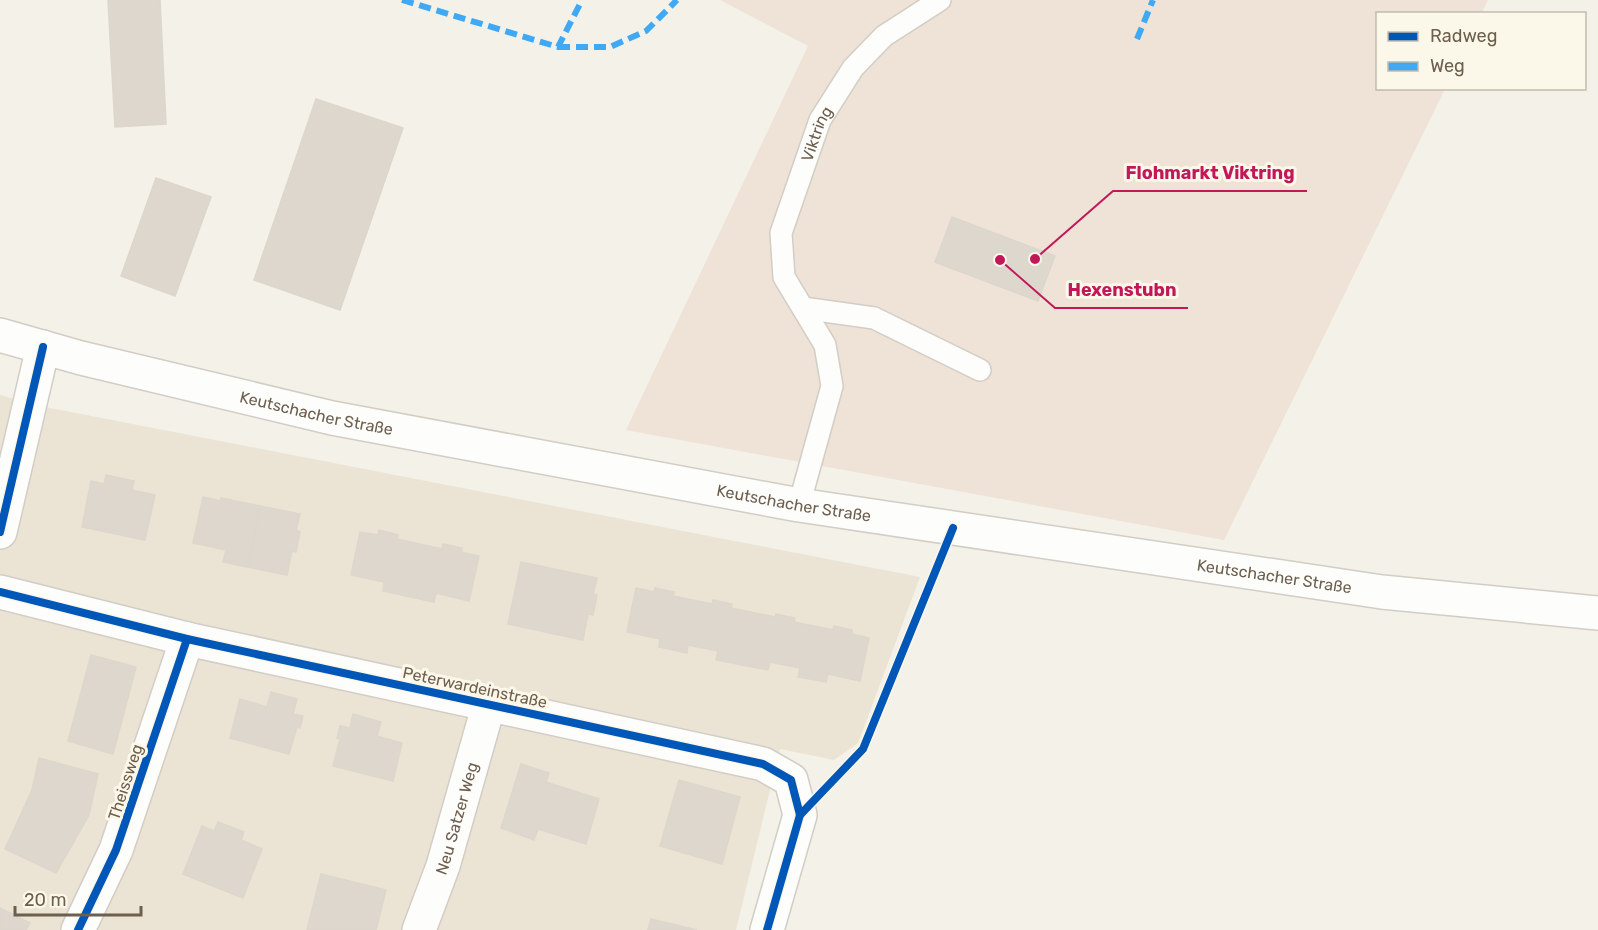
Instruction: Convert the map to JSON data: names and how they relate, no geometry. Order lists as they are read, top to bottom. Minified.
{"streets":{"street":["Keutschacher Straße","Peterwardeinstraße","Theissweg","Neu Satzer Weg"],"lane":["Viktring"]},"crossings":[["Viktring","Keutschacher Straße"],["Peterwardeinstraße","Theissweg"],["Peterwardeinstraße","Neu Satzer Weg"]],"places":["Flohmarkt Viktring","Hexenstubn"],"legend":["Radweg","Weg"],"scale_bar":"20 m"}
